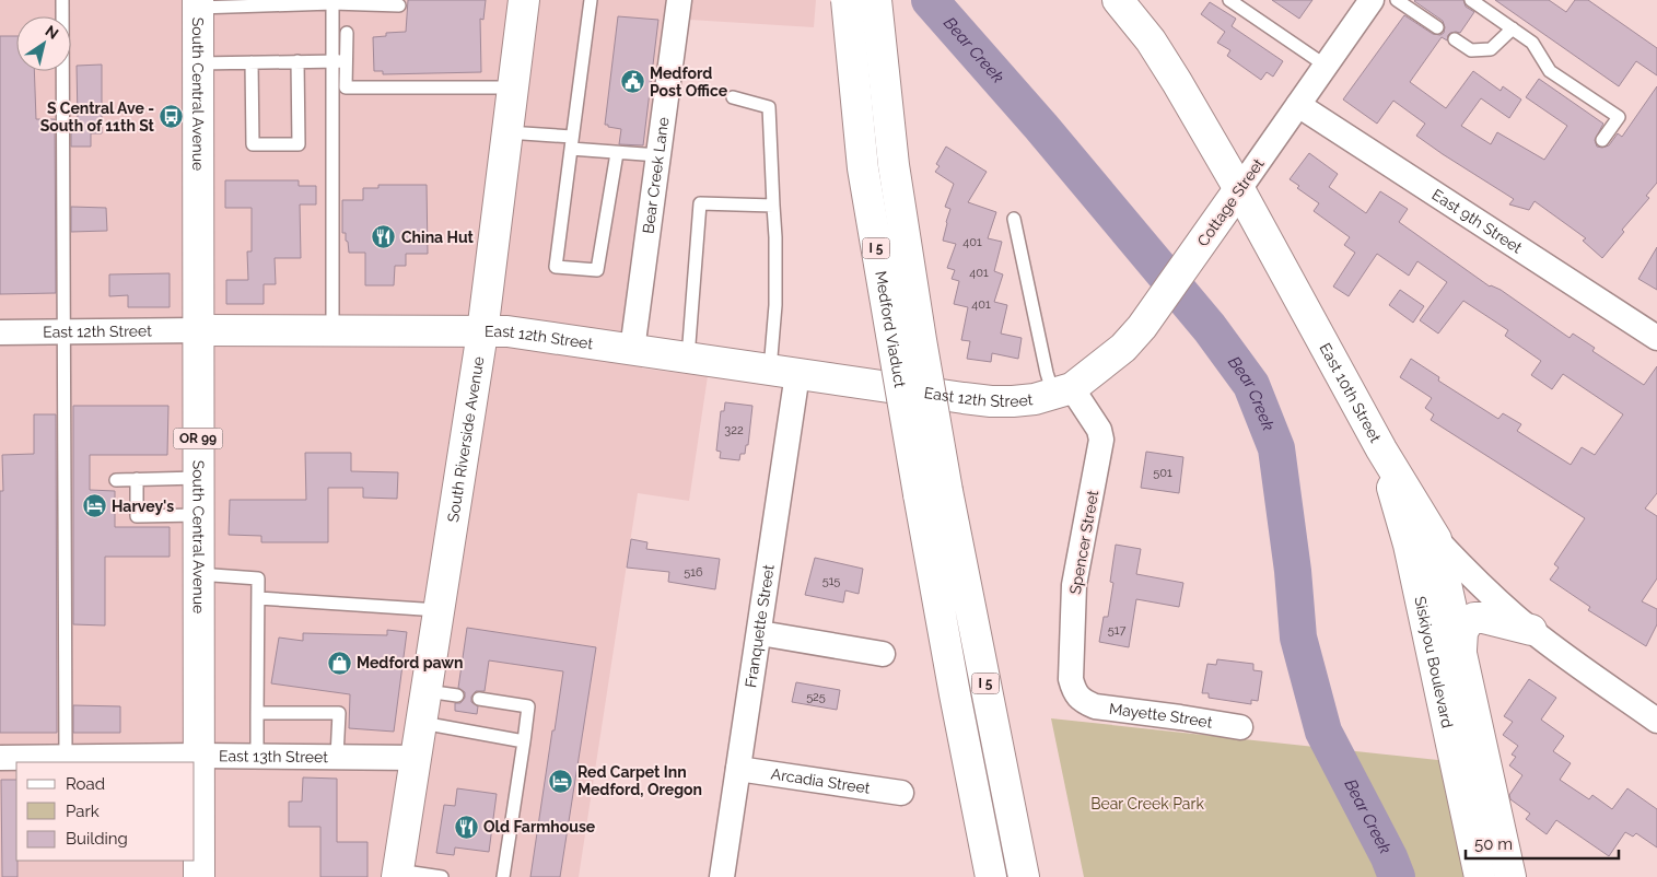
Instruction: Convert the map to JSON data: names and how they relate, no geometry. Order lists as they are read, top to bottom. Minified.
{"streets":{"main road":["South Central Avenue","Cottage Street","I 5","Medford Viaduct","East 12th Street","East 10th Street","OR 99","South Riverside Avenue","Siskiyou Boulevard"],"street":["Bear Creek Lane","East 9th Street","Spencer Street","Franquette Street","Mayette Street","East 13th Street","Arcadia Street"]},"crossings":[["South Central Avenue","East 12th Street"],["South Central Avenue","East 13th Street"],["Bear Creek Lane","East 12th Street"],["Cottage Street","East 9th Street"],["Cottage Street","East 12th Street"],["Cottage Street","East 10th Street"],["Cottage Street","Spencer Street"],["East 12th Street","South Riverside Avenue"],["East 12th Street","Spencer Street"],["East 12th Street","Franquette Street"],["East 10th Street","Siskiyou Boulevard"],["South Riverside Avenue","East 13th Street"],["Spencer Street","Mayette Street"],["Franquette Street","Arcadia Street"]],"water":["Bear Creek"],"parks":["Bear Creek Park"],"places":{"public building":["Medford Post Office"],"bus stop":["S Central Ave - South of 11th St"],"restaurant":["China Hut","Old Farmhouse"],"hotel":["Harvey's","Red Carpet Inn Medford, Oregon"],"shop":["Medford pawn"]},"house_numbers":["401","401","401","322","501","516","515","517","525"],"legend":["Road","Park","Building"],"scale_bar":"50 m","north":"top right"}
